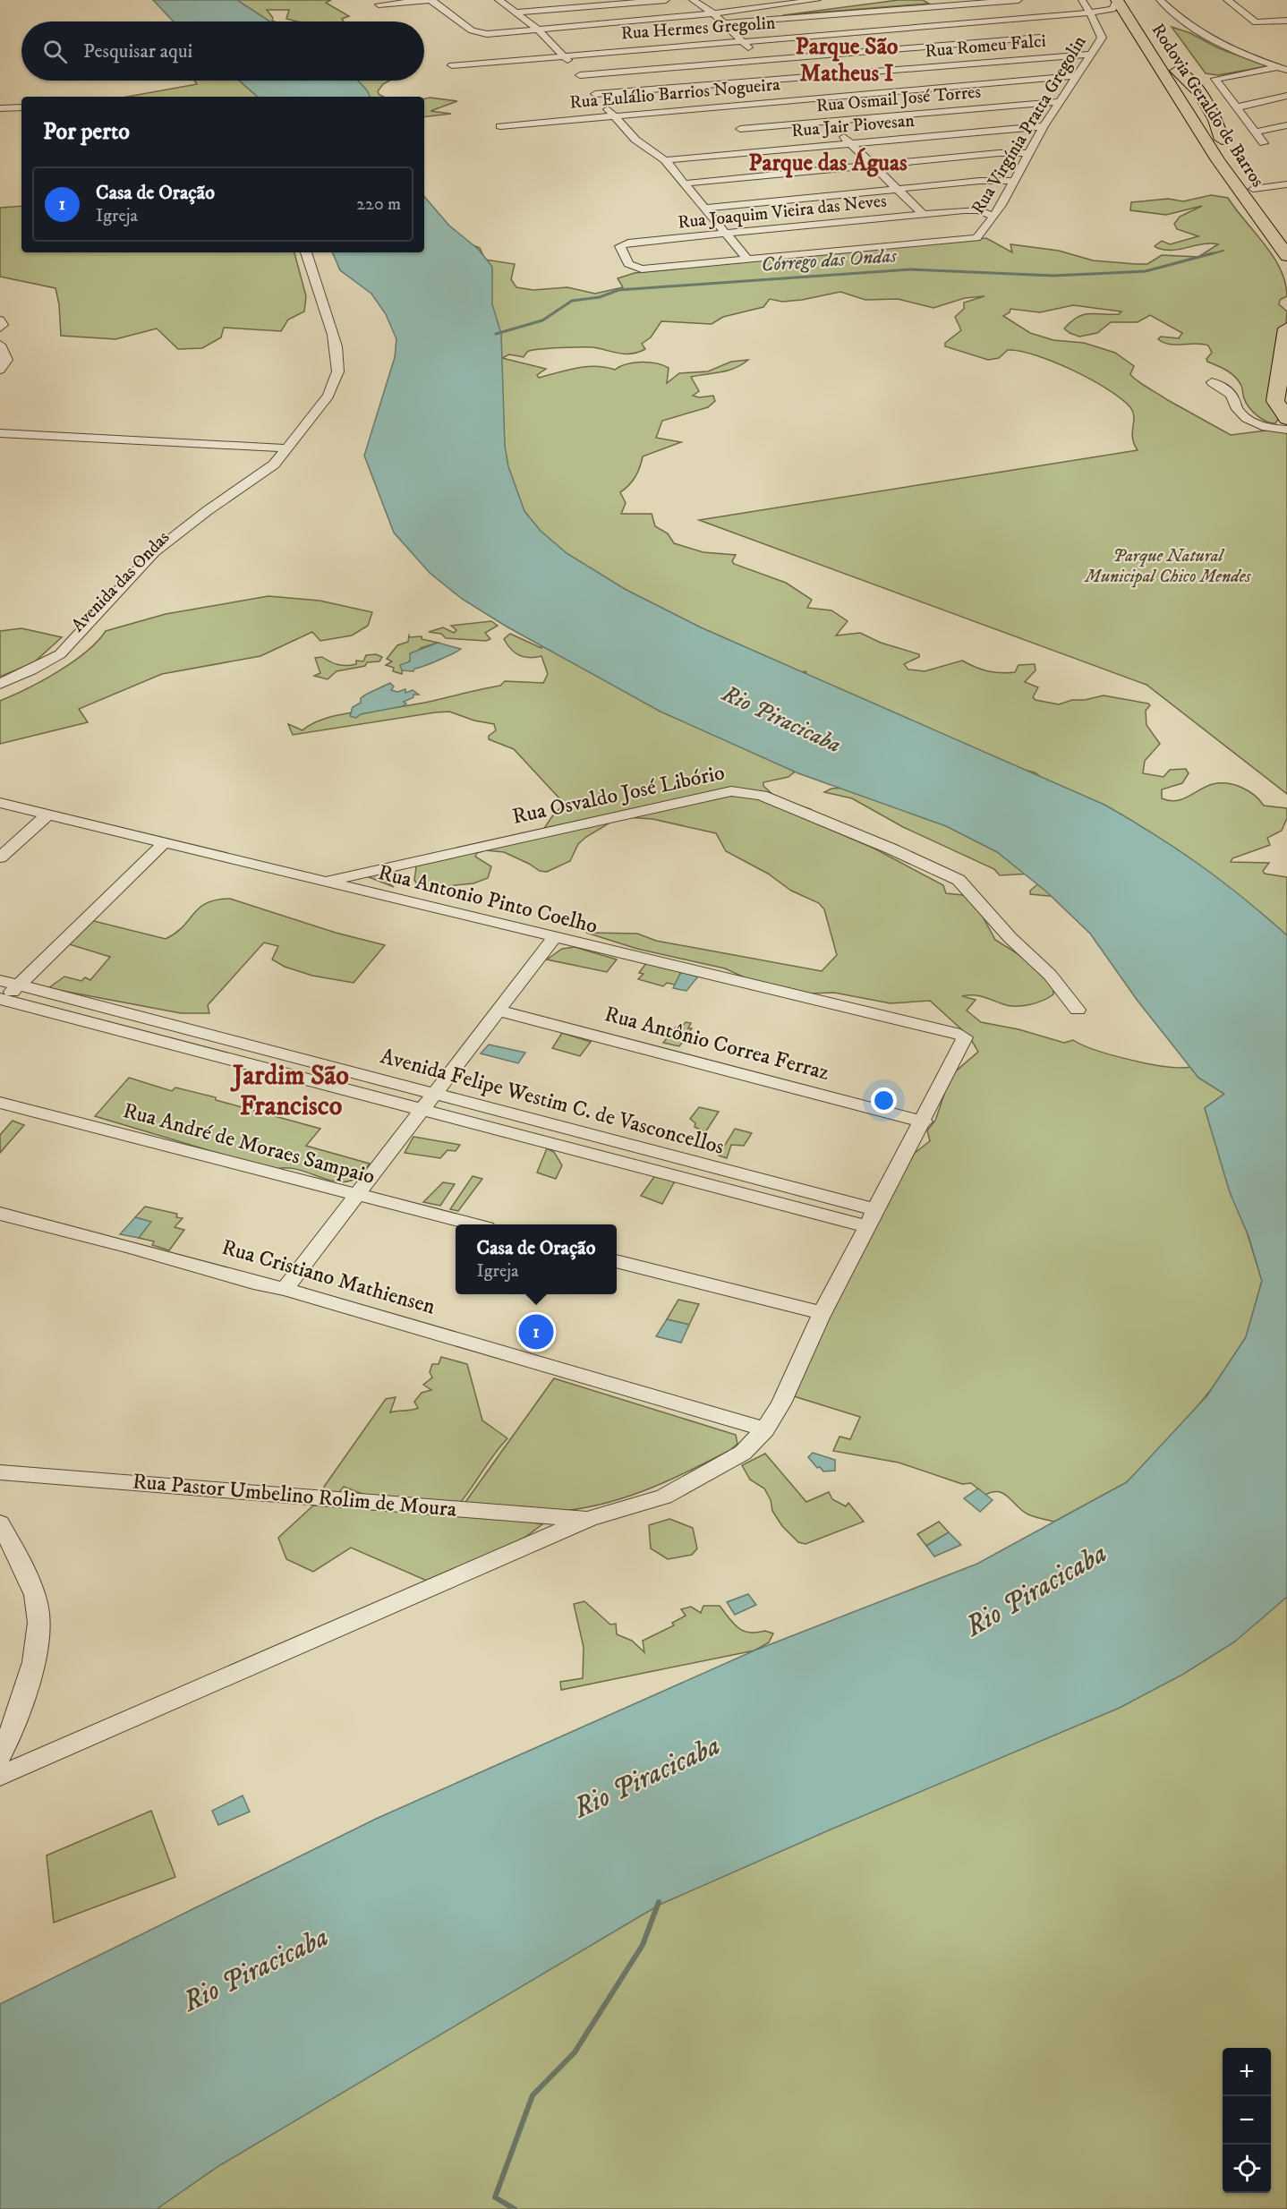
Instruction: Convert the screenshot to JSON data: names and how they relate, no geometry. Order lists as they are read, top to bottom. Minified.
{"streets":{"highway":["Rodovia Geraldo de Barros"],"street":["Rua Hermes Gregolin","Rua Romeu Falci","Rua Eulálio Barrios Nogueira","Rua Osmail José Torres","Rua Virgínia Pratta Gregolin","Rua Jair Piovesan","Rua Joaquim Vieira das Neves","Avenida das Ondas","Rua Osvaldo José Libório","Rua Antonio Pinto Coelho","Rua Antônio Correa Ferraz","Avenida Felipe Westim C. de Vasconcellos","Rua André de Moraes Sampaio","Rua Cristiano Mathiensen","Rua Pastor Umbelino Rolim de Moura"]},"crossings":[["Rua Hermes Gregolin","Rodovia Geraldo de Barros"],["Rua Hermes Gregolin","Rua Virgínia Pratta Gregolin"],["Rua Romeu Falci","Rua Eulálio Barrios Nogueira"],["Rua Romeu Falci","Rua Virgínia Pratta Gregolin"],["Rua Eulálio Barrios Nogueira","Rua Virgínia Pratta Gregolin"],["Rua Osmail José Torres","Rua Virgínia Pratta Gregolin"],["Rua Virgínia Pratta Gregolin","Rua Jair Piovesan"],["Rua Virgínia Pratta Gregolin","Rua Joaquim Vieira das Neves"],["Rua Osvaldo José Libório","Rua Antonio Pinto Coelho"],["Rua Antonio Pinto Coelho","Rua Antônio Correa Ferraz"]],"districts":["Parque São Matheus I","Parque das Águas","Jardim São Francisco"],"water":["Córrego das Ondas","Rio Piracicaba"],"parks":["Parque Natural Municipal Chico Mendes"],"page":{"search":"Pesquisar aqui","heading":"Por perto","list":[{"mark":"1","name":"Casa de Oração","note":"Igreja","value":"220 m"}],"popup":["Casa de Oração","Igreja"],"pins":"1","map_buttons":["+","−"]}}
